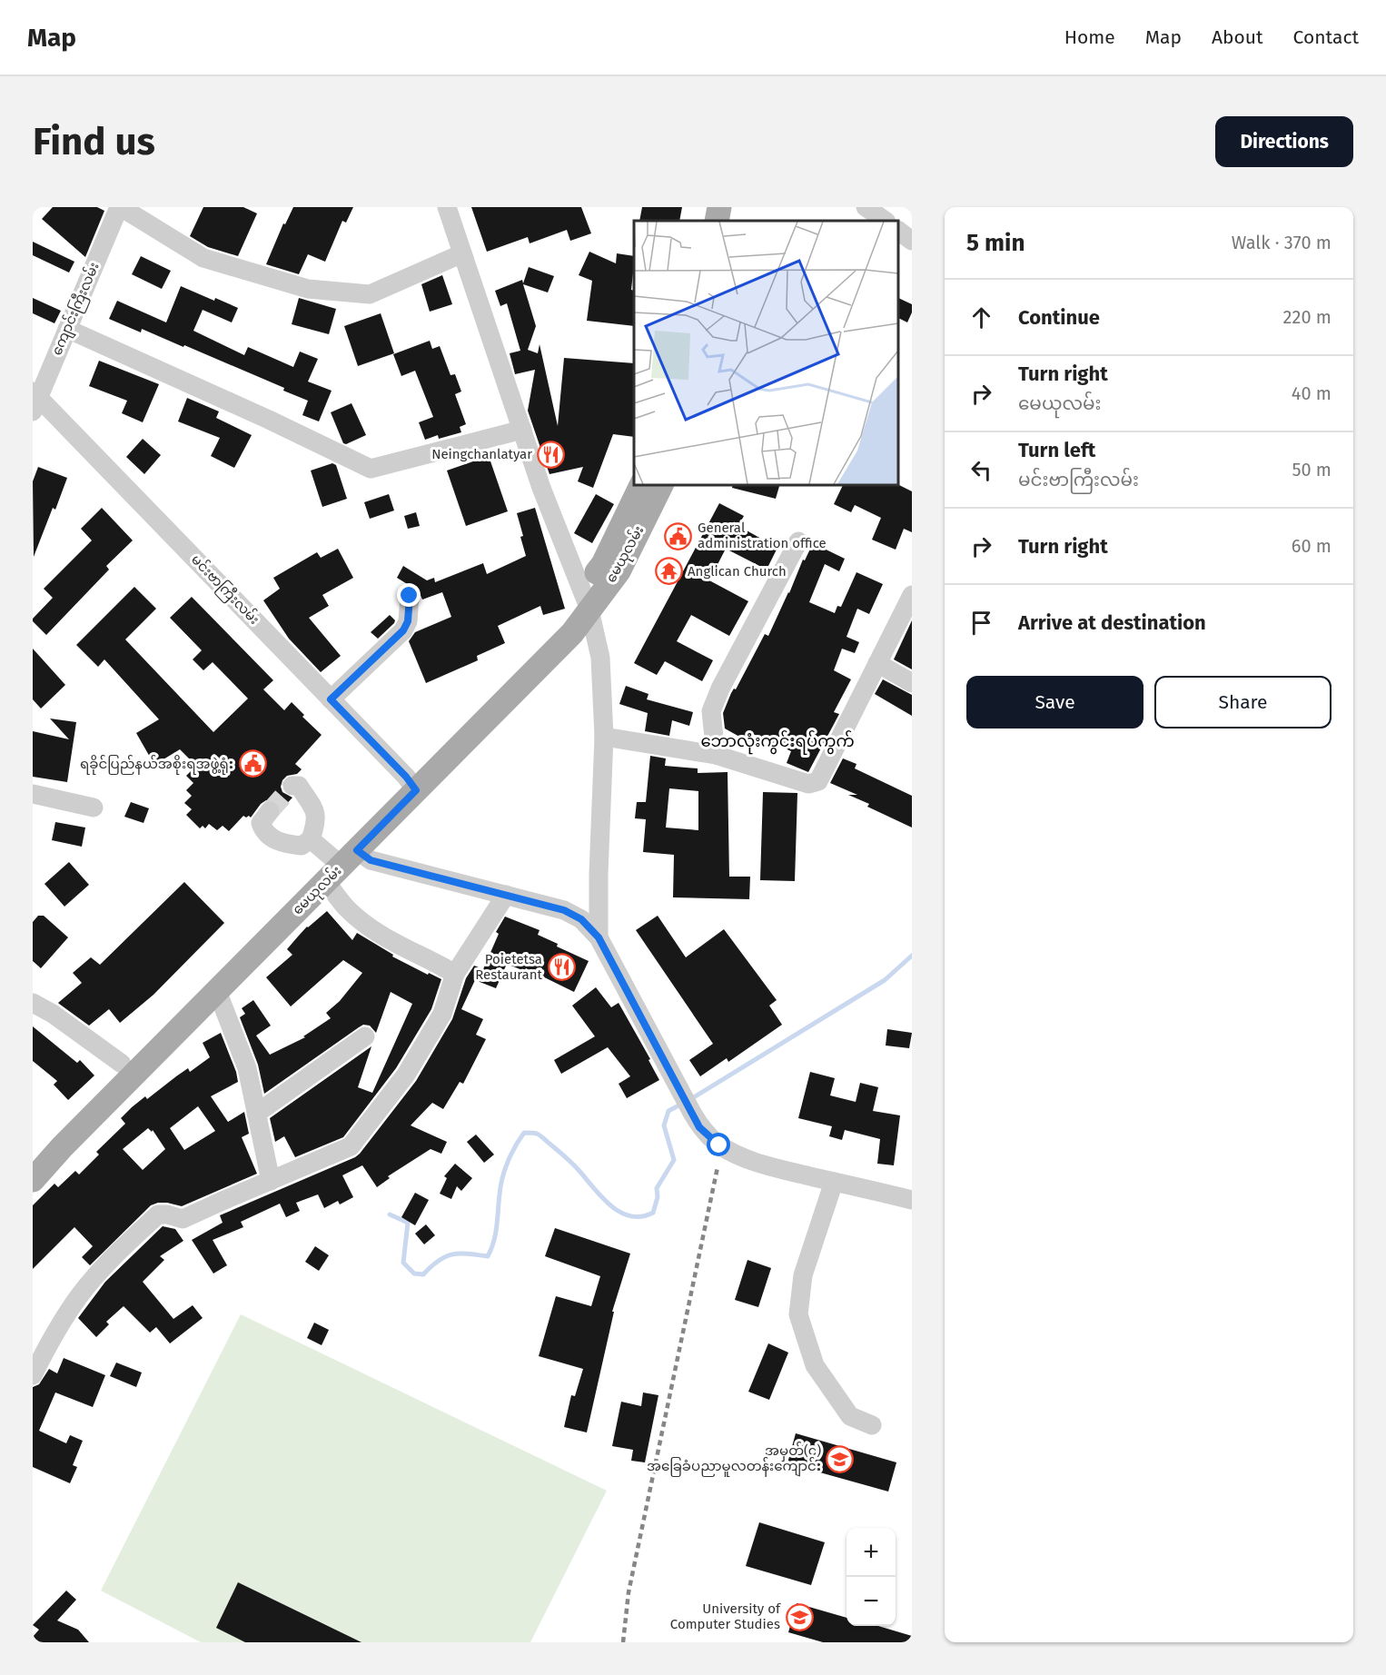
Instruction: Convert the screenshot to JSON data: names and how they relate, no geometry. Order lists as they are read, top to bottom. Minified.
{"streets":{"main road":["မေယုလမ်း"],"street":["ကျောင်းကြီးလမ်း","မင်းဗာကြီးလမ်း"]},"crossings":[["ကျောင်းကြီးလမ်း","မင်းဗာကြီးလမ်း"],["မေယုလမ်း","မင်းဗာကြီးလမ်း"]],"districts":["ဘောလုံးကွင်းရပ်ကွက်"],"places":{"restaurant":["Neingchanlatyar","Poietetsa Restaurant"],"public building":["General administration office","ရခိုင်ပြည်နယ်အစိုးရအဖွဲ့ရုံး"],"temple":["Anglican Church"],"school or university":["အမှတ်(၄) အခြေခံပညာမူလတန်းကျောင်း","University of Computer Studies"]},"page":{"header":"Map","nav":["Home","Map","About","Contact"],"buttons":["Directions",["Save","Share"]],"title":"Find us","heading":["5 min","Walk · 370 m"],"list":[["Continue","220 m"],["Turn right","မေယုလမ်း","40 m"],["Turn left","မင်းဗာကြီးလမ်း","50 m"],["Turn right","60 m"],"Arrive at destination"],"map_buttons":["+","−"]}}
